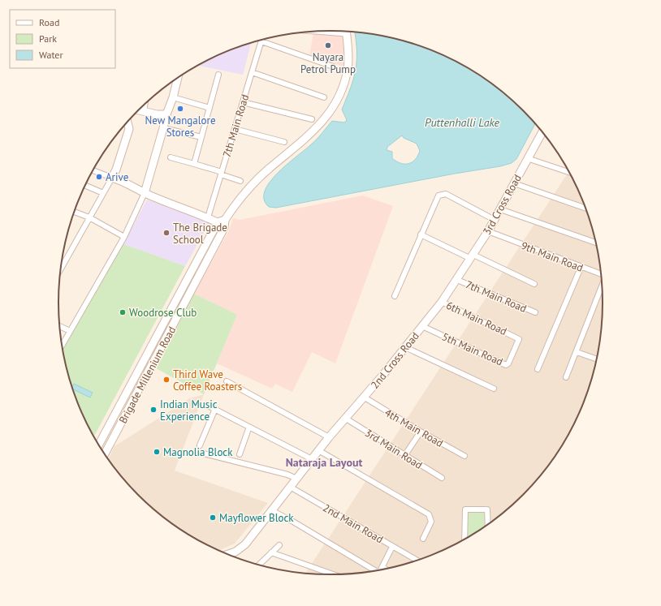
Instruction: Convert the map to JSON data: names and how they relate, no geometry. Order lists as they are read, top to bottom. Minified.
{"streets":{"street":["7th Main Road","3rd Cross Road","9th Main Road","6th Main Road","5th Main Road","2nd Cross Road","Brigade Millenium Road","4th Main Road","3rd Main Road","2nd Main Road"]},"crossings":[["7th Main Road","3rd Cross Road"],["7th Main Road","2nd Cross Road"],["3rd Cross Road","9th Main Road"],["3rd Cross Road","2nd Cross Road"],["6th Main Road","5th Main Road"],["6th Main Road","2nd Cross Road"],["5th Main Road","2nd Cross Road"],["2nd Cross Road","4th Main Road"],["2nd Cross Road","3rd Main Road"],["2nd Cross Road","2nd Main Road"]],"districts":["Nataraja Layout"],"water":["Puttenhalli Lake"],"places":["Nayara Petrol Pump","New Mangalore Stores","Arive","The Brigade School","Woodrose Club","Third Wave Coffee Roasters","Indian Music Experience","Magnolia Block","Mayflower Block"],"legend":["Road","Park","Water"]}
